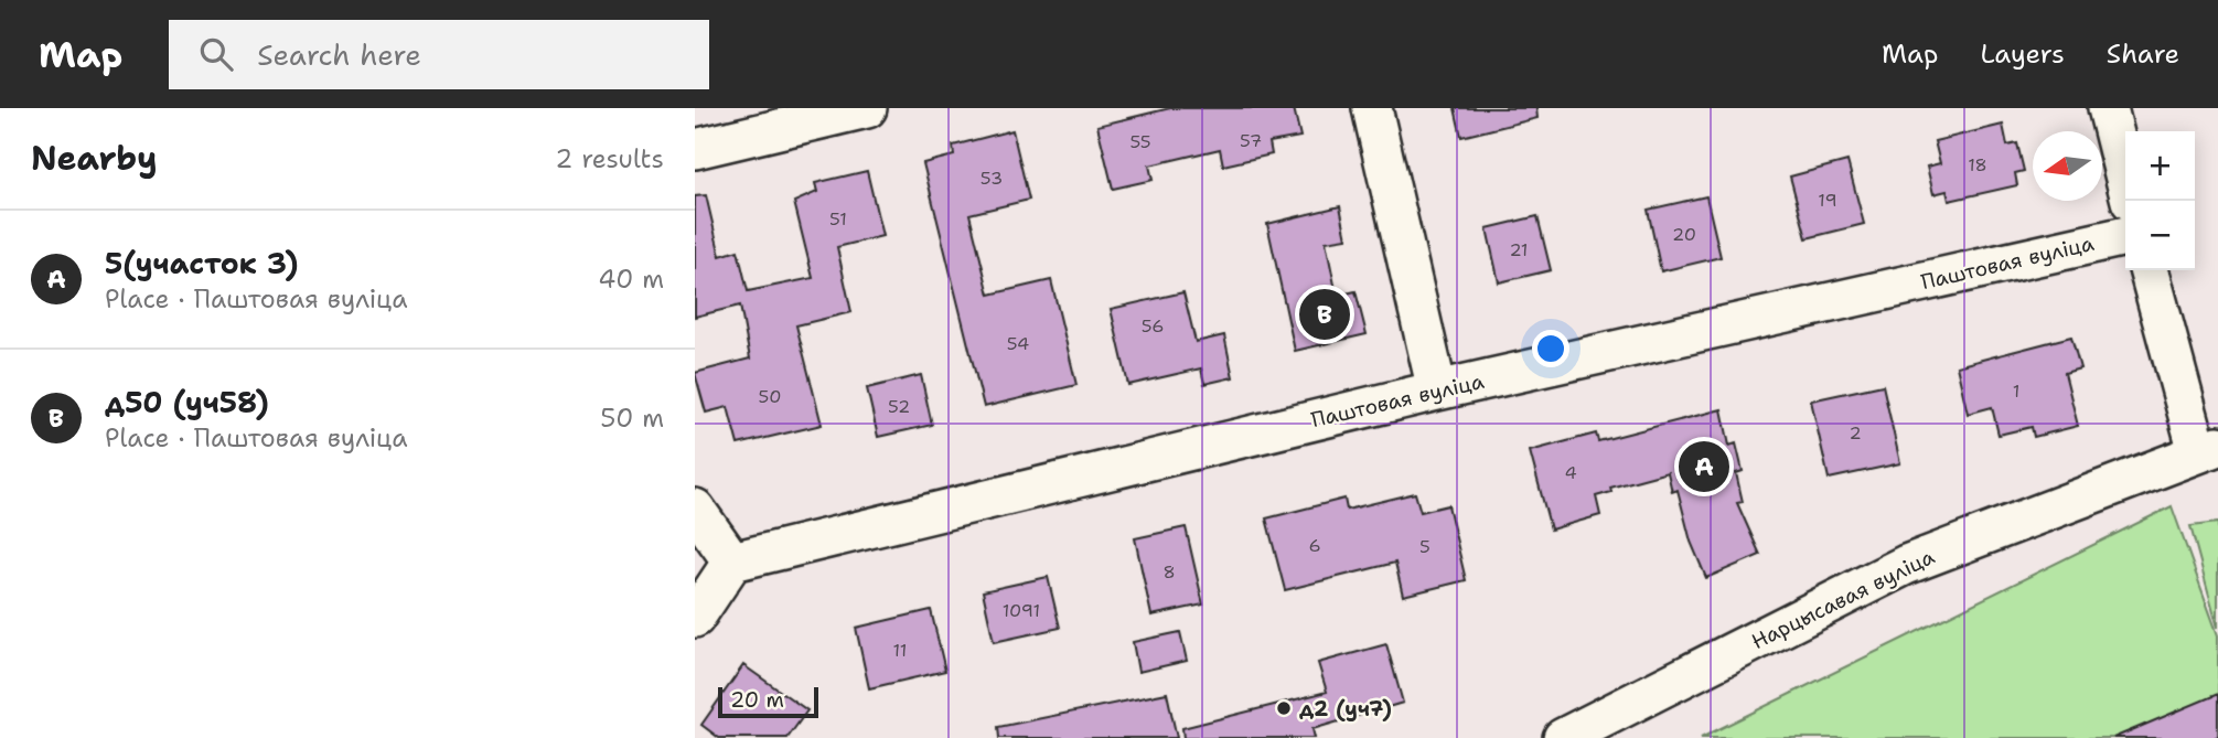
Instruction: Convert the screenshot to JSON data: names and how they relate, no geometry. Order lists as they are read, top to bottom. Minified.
{"streets":{"street":["Паштовая вуліца","Нарцысавая вуліца"]},"places":["д2 (уч7)"],"house_numbers":["57","55","18","53","19","51","20","21","56","54","1","50","52","2","4","6","5","8","1091","11"],"scale_bar":"20 m","north":"left","page":{"header":"Map","search":"Search here","nav":["Map","Layers","Share"],"heading":["Nearby","2 results"],"map_buttons":["+","−"],"list":[{"mark":"A","name":"5(участок 3)","note":"Place · Паштовая вуліца","value":"40 m"},{"mark":"B","name":"д50 (уч58)","note":"Place · Паштовая вуліца","value":"50 m"}],"pins":["B","A"],"scale":"20 m"}}
